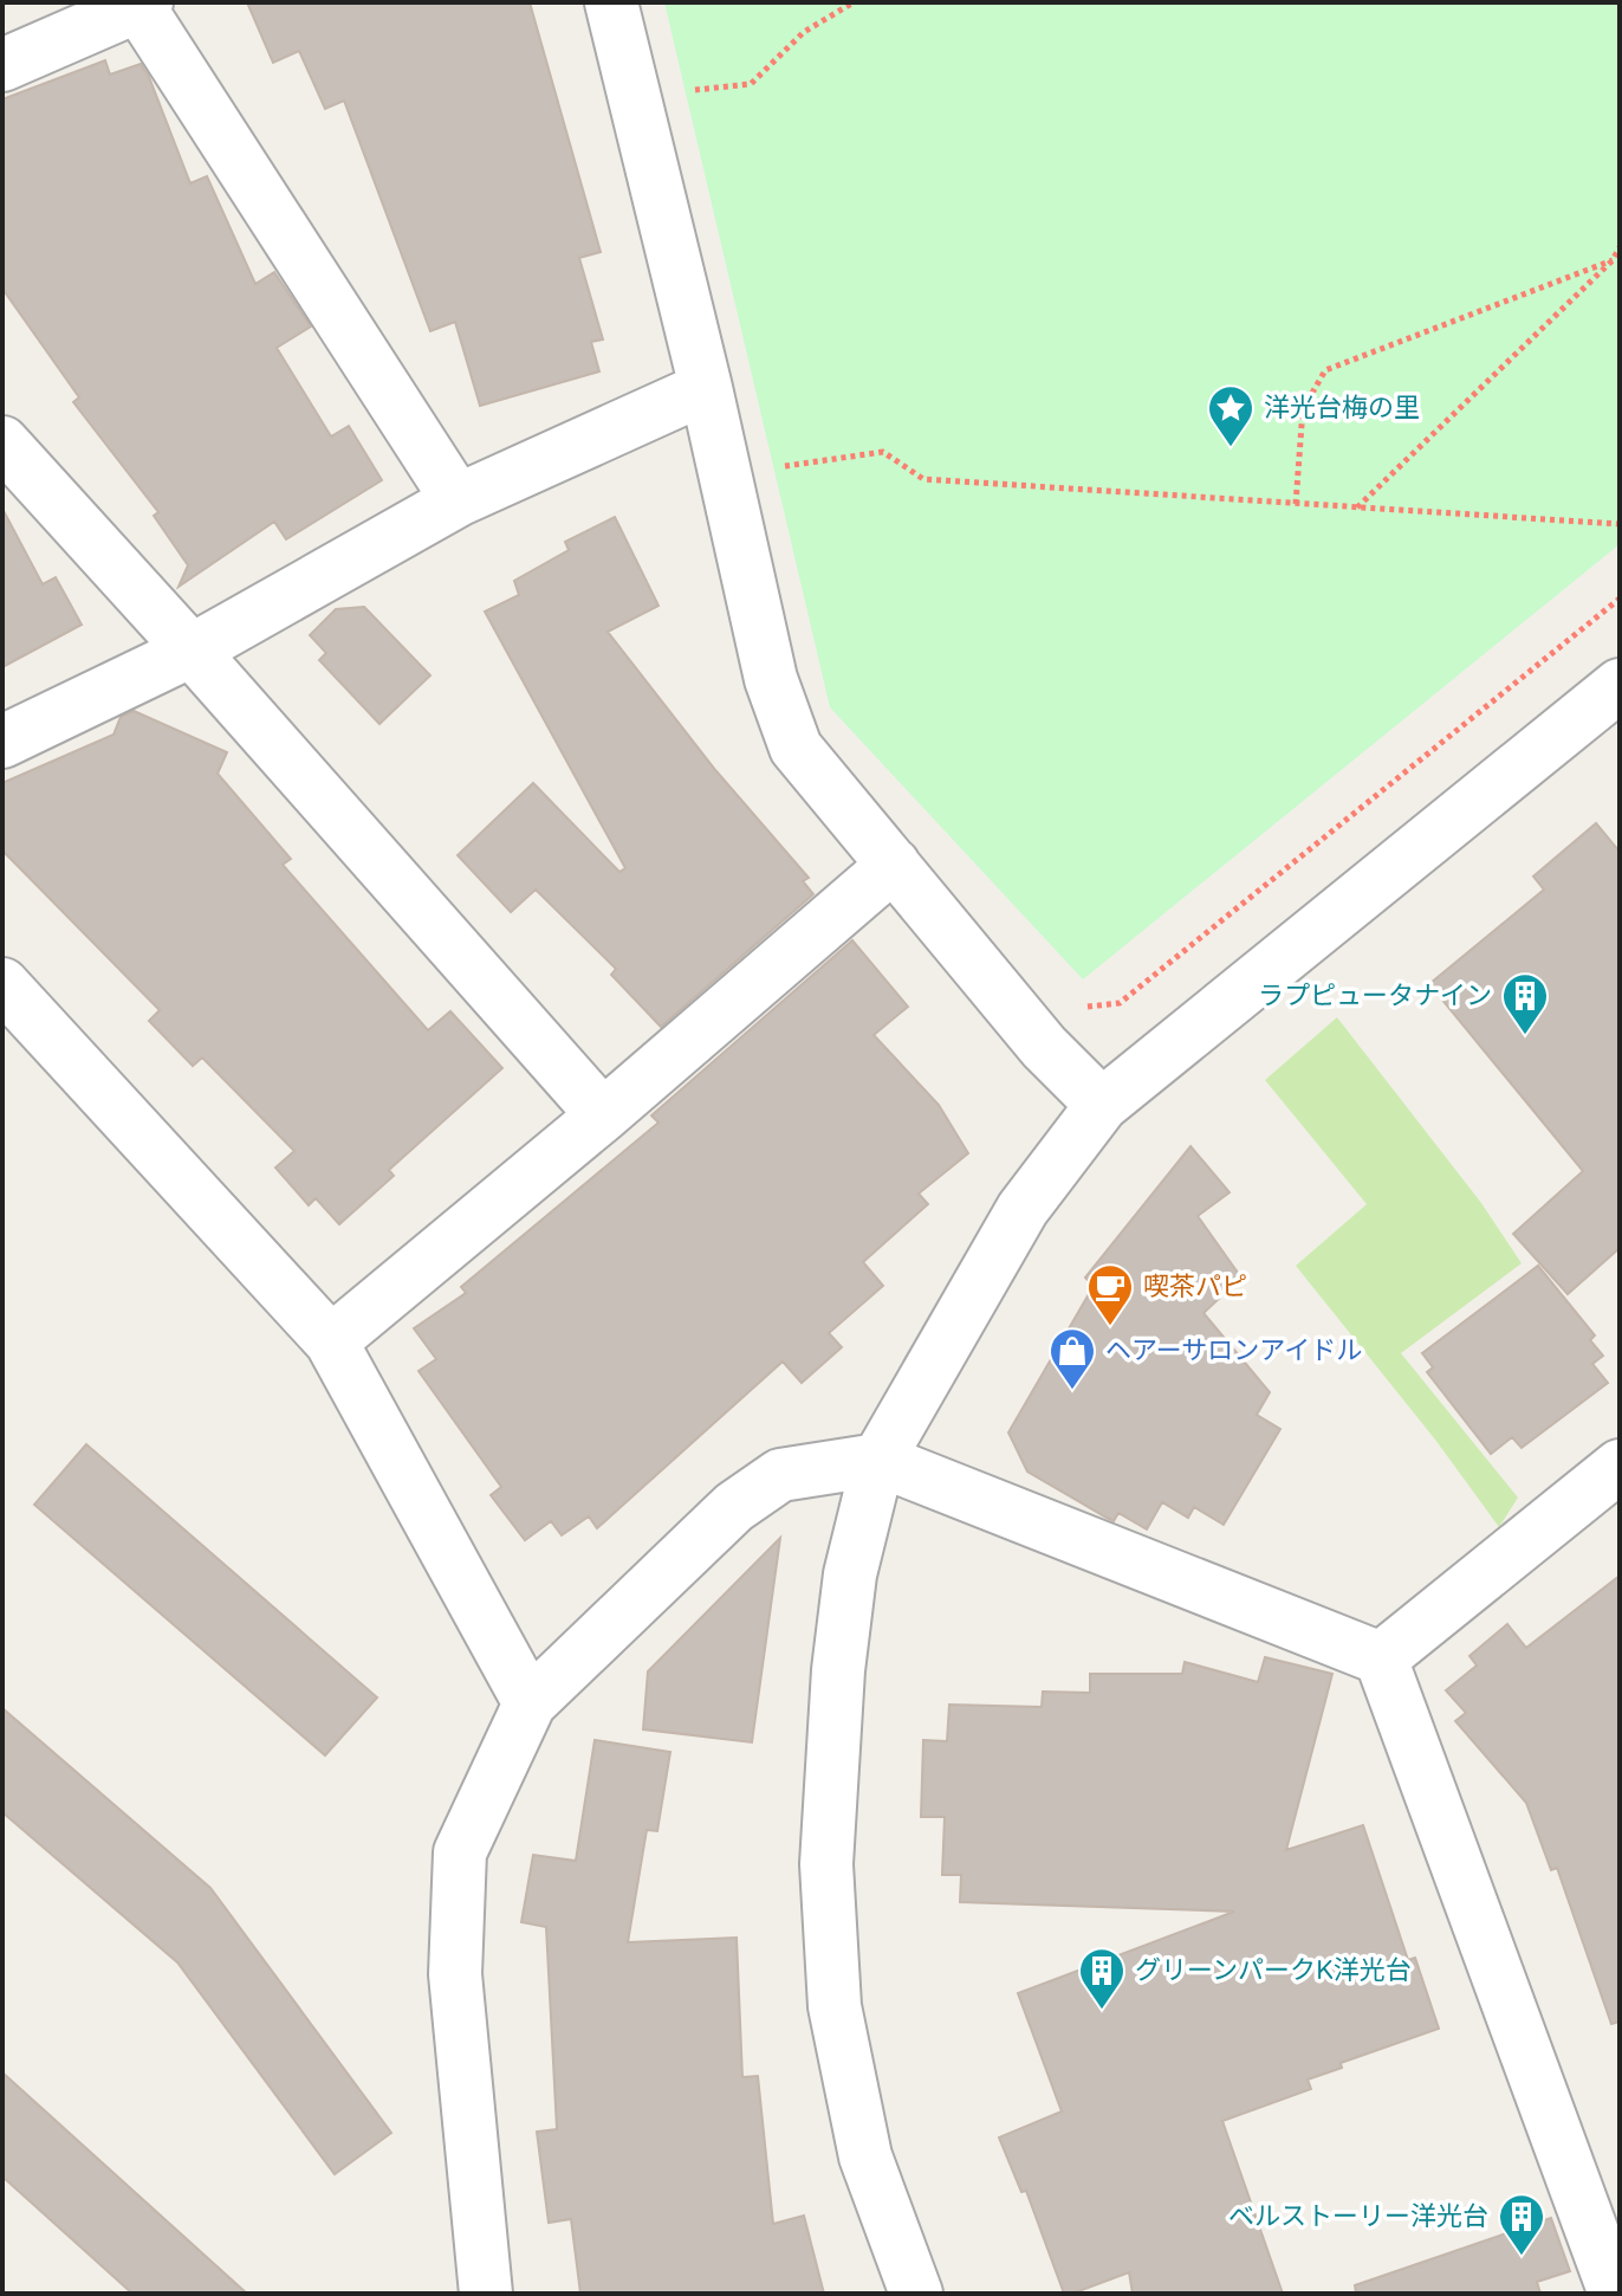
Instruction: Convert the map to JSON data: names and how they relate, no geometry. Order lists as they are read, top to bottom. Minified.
{"places":{"place":["洋光台梅の里"],"building":["ラプピュータナイン","グリーンパークK洋光台","ベルストーリー洋光台"],"cafe":["喫茶パピ"],"shop":["ヘアーサロンアイドル"]}}
